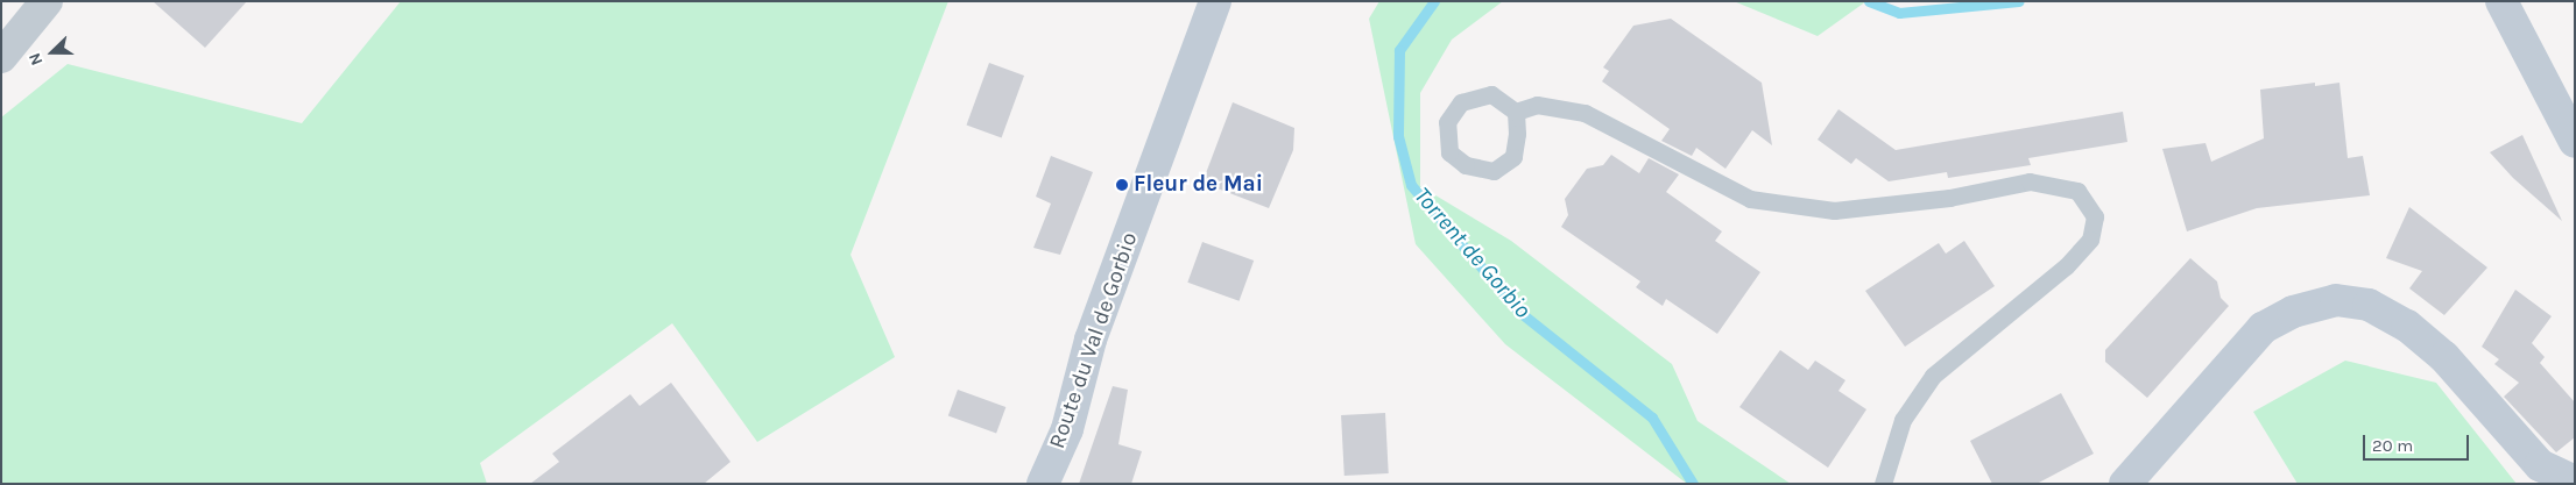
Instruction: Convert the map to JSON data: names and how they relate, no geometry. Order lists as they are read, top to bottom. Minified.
{"streets":{"street":["Route du Val de Gorbio"]},"water":["Torrent de Gorbio"],"places":["Fleur de Mai"],"scale_bar":"20 m","north":"left"}
